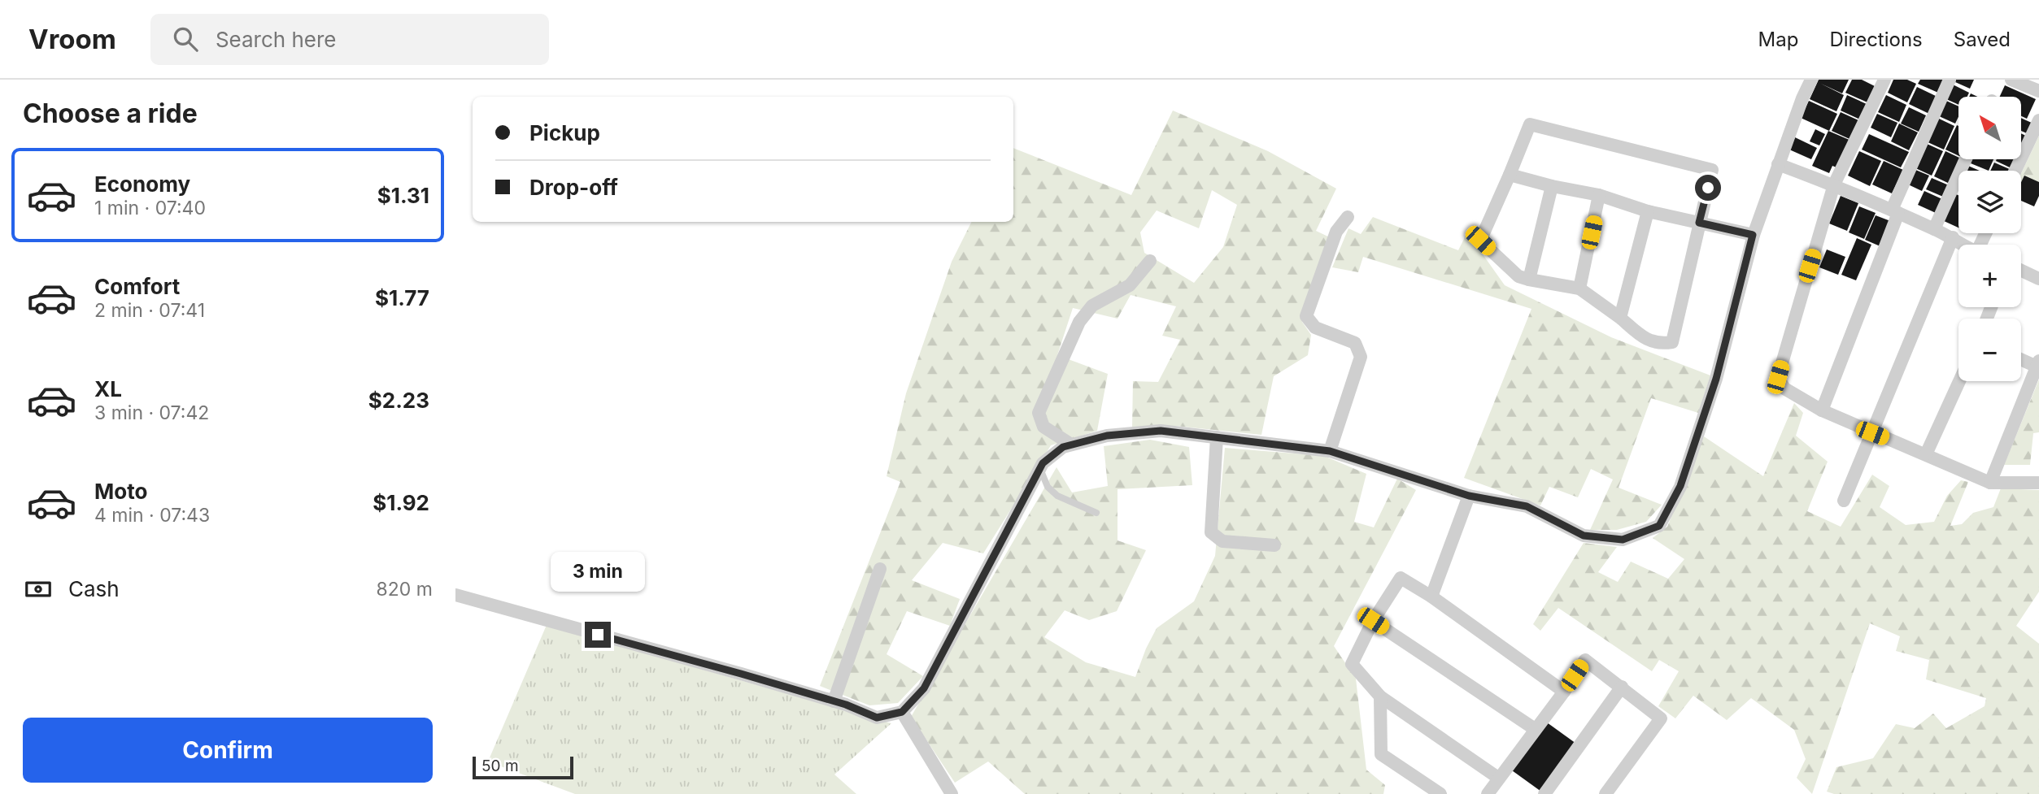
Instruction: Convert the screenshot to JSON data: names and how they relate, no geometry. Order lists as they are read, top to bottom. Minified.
{"scale_bar":"50 m","north":"top left","page":{"header":"Vroom","search":"Search here","nav":["Map","Directions","Saved"],"heading":"Choose a ride","map_buttons":["+","−"],"banner":["Pickup","Drop-off"],"list":[{"name":"Economy","note":"1 min · 07:40","value":"$1.31"},{"name":"Comfort","note":"2 min · 07:41","value":"$1.77"},{"name":"XL","note":"3 min · 07:42","value":"$2.23"},{"name":"Moto","note":"4 min · 07:43","value":"$1.92"}],"bubble":"3 min","pay":["Cash","820 m"],"buttons":"Confirm","scale":"50 m"}}
